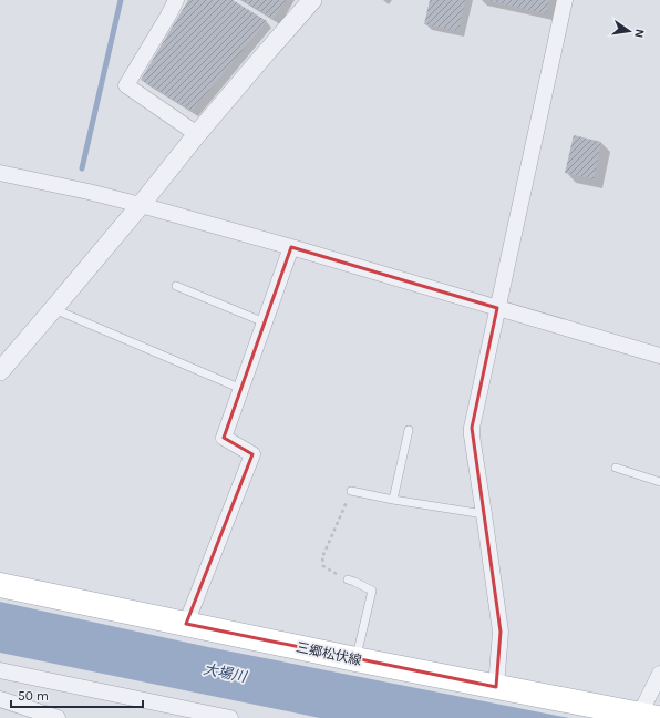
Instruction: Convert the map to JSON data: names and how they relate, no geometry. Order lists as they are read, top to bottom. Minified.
{"streets":{"main road":["三郷松伏線"]},"water":["大場川"],"scale_bar":"50 m","north":"right"}
